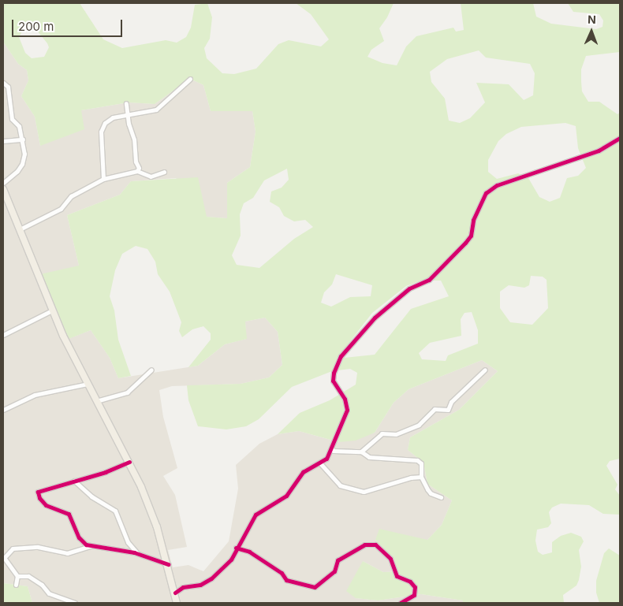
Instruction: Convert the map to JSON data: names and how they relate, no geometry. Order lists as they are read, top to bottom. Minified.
{"scale_bar":"200 m","north":"top"}
